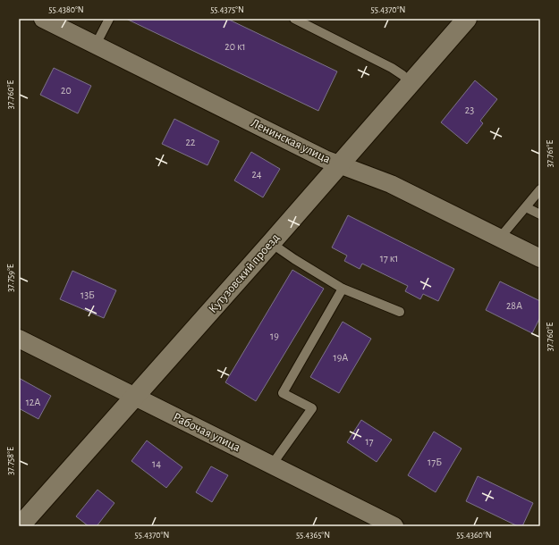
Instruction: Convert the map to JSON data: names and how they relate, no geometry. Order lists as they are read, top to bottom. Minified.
{"streets":{"street":["Ленинская улица","Кутузовский проезд","Рабочая улица"]},"crossings":[["Ленинская улица","Кутузовский проезд"],["Кутузовский проезд","Рабочая улица"]],"house_numbers":["20 к1","20","23","22","24","17 к1","13Б","28А","19","19А","12А","17","17Б","14"],"coordinates":["55.4380°N","55.4375°N","55.4370°N","37.760°E","37.761°E","37.759°E","37.758°E","55.4365°N","55.4360°N"]}
